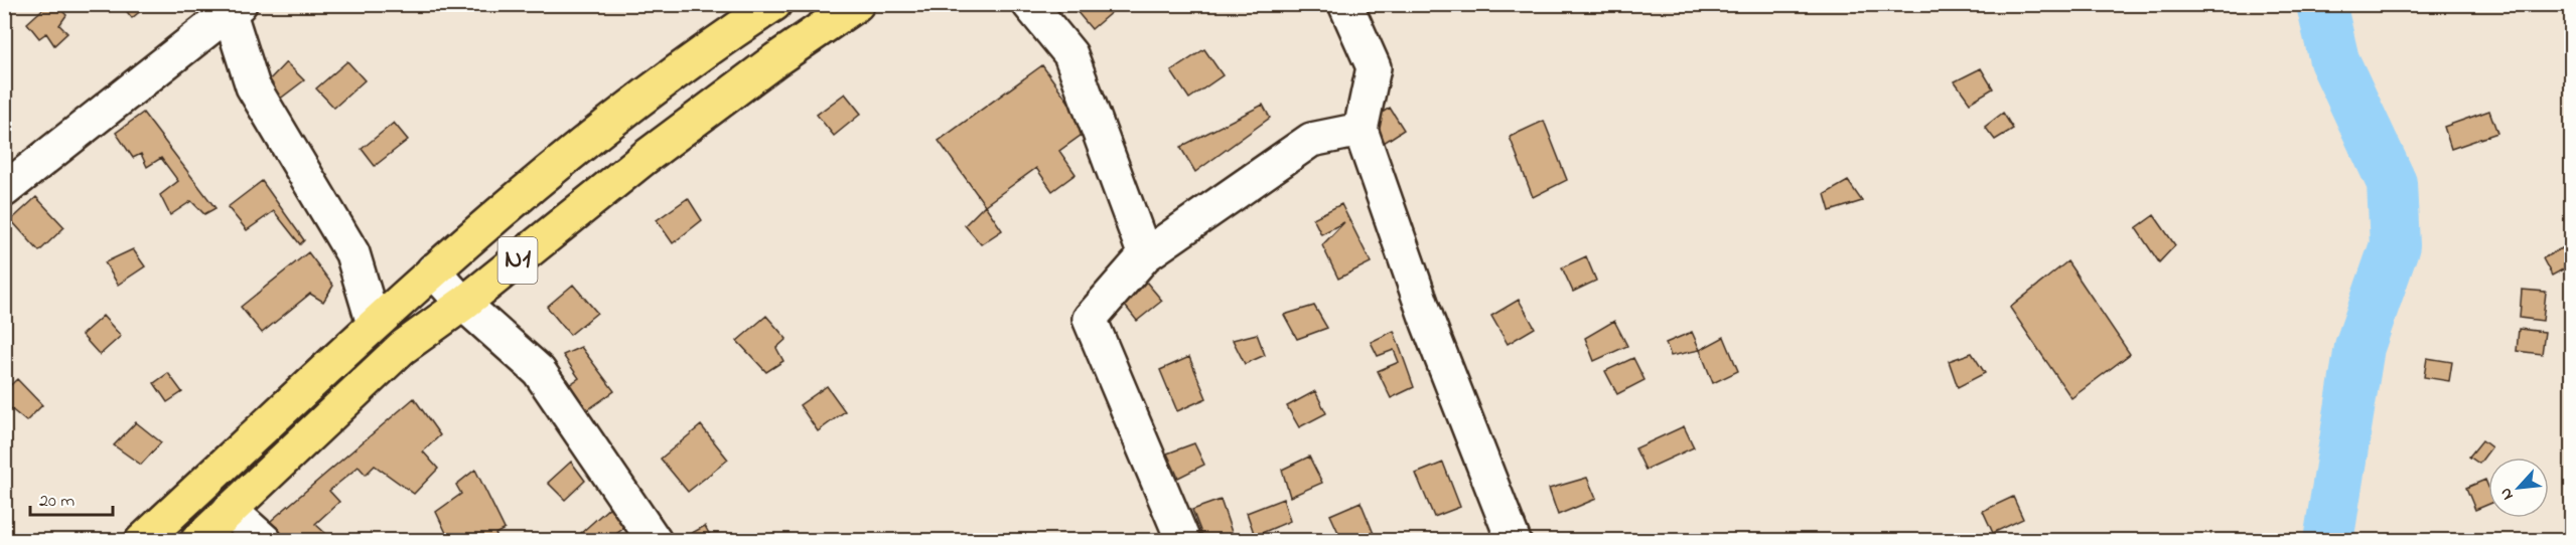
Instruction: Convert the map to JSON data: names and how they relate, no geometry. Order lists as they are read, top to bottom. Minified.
{"streets":{"main road":["N1"]},"scale_bar":"20 m","north":"bottom left"}
